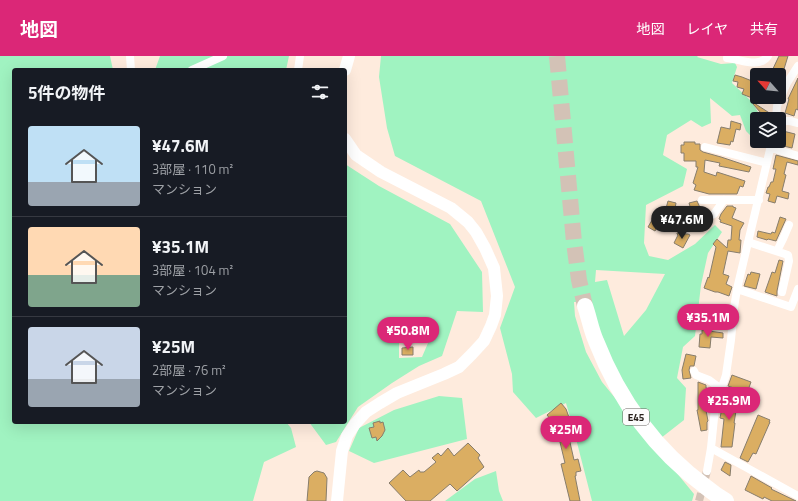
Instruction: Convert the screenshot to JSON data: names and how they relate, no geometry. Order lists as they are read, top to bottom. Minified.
{"streets":{"highway":["E45"]},"north":"top left","page":{"header":"地図","nav":["地図","レイヤ","共有"],"heading":"5件の物件","list":[{"name":"¥47.6M","note":"3部屋 · 110 m² · マンション"},{"name":"¥35.1M","note":"3部屋 · 104 m² · マンション"},{"name":"¥25M","note":"2部屋 · 76 m² · マンション"}],"price":["¥47.6M","¥35.1M","¥50.8M","¥25.9M","¥25M"]}}
